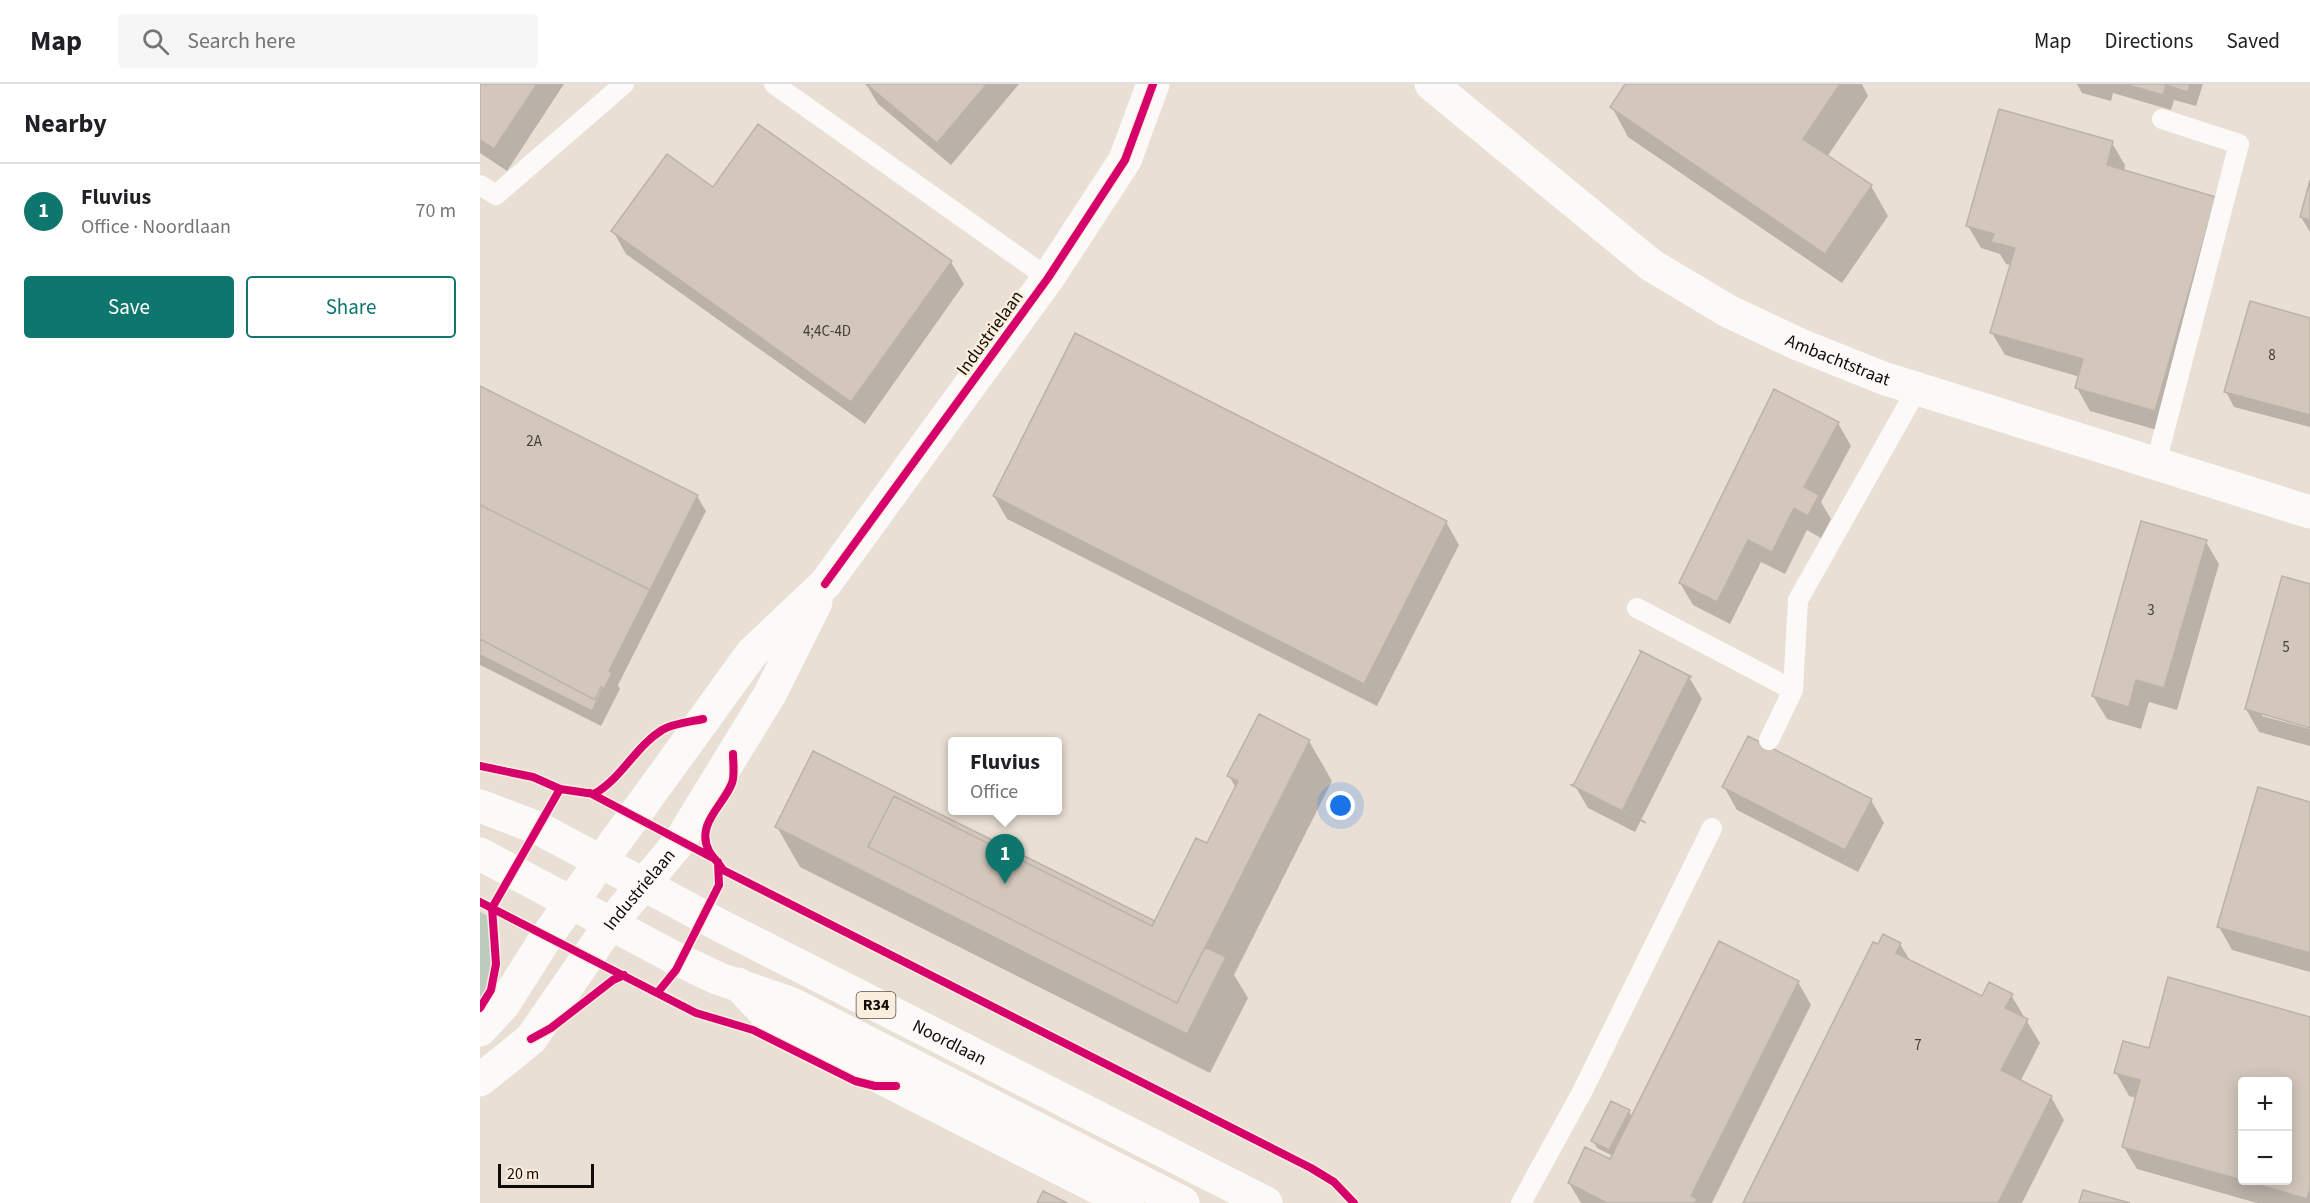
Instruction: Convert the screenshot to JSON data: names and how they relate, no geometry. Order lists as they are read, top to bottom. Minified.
{"streets":{"street":["Industrielaan","Ambachtstraat","R34","Noordlaan"]},"crossings":[["Industrielaan","Noordlaan"]],"house_numbers":["4;4C-4D","8","2A","3","5","7"],"scale_bar":"20 m","page":{"header":"Map","search":"Search here","nav":["Map","Directions","Saved"],"heading":"Nearby","list":[{"mark":"1","name":"Fluvius","note":"Office · Noordlaan","value":"70 m"}],"buttons":["Save","Share"],"popup":["Fluvius","Office"],"pins":"1","map_buttons":["+","−"],"scale":"20 m"}}
